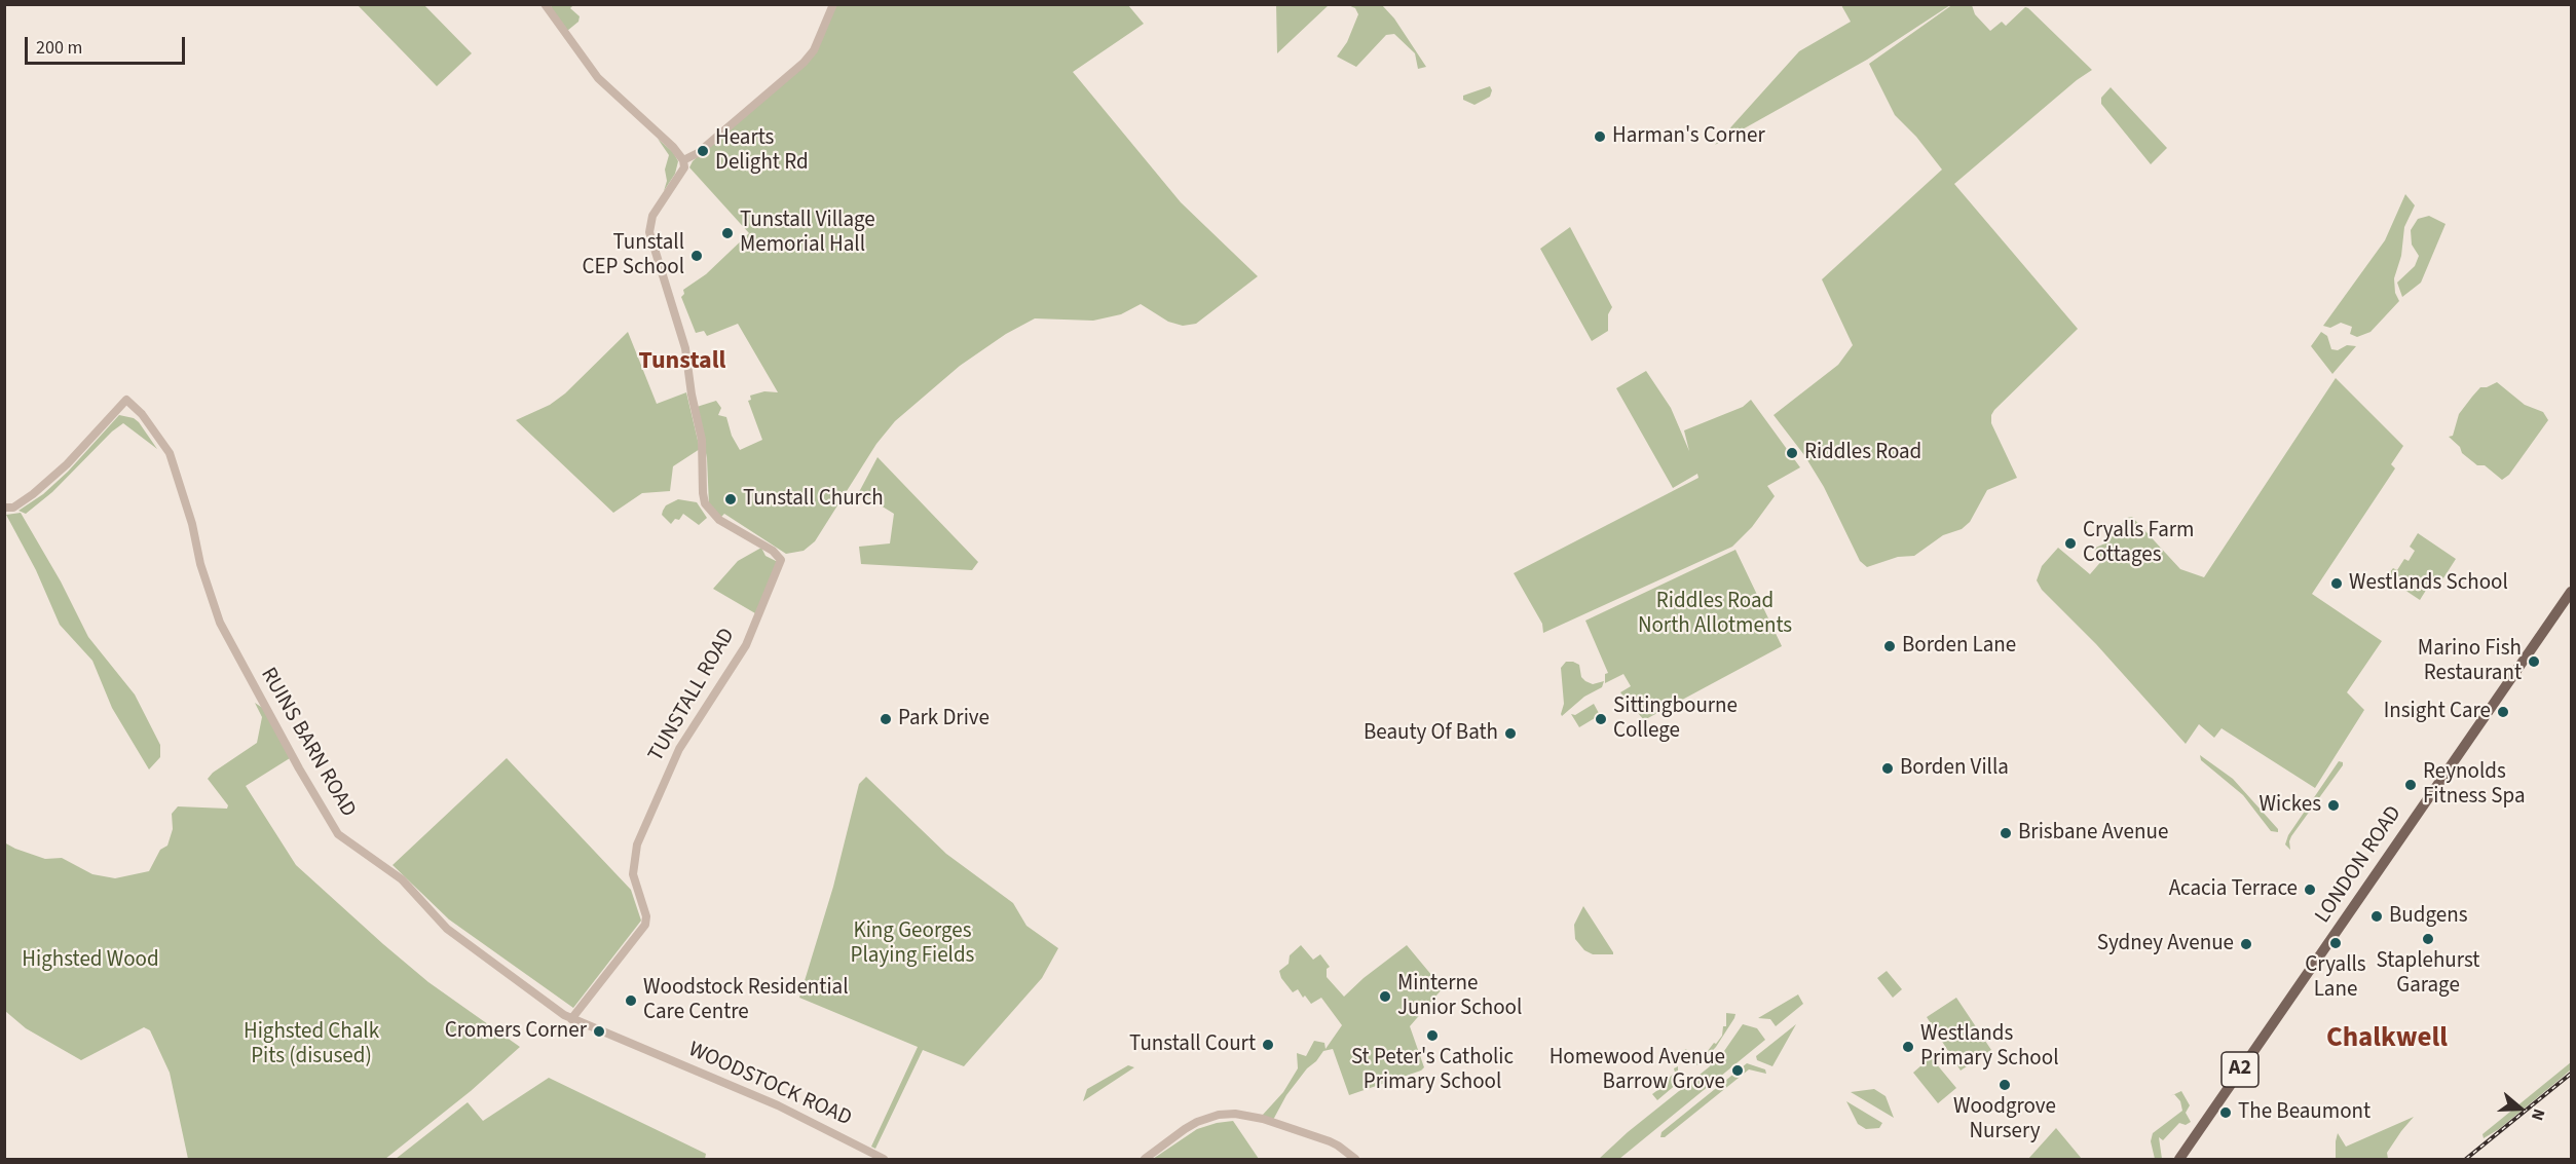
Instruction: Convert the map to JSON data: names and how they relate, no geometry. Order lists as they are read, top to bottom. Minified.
{"streets":{"main road":["LONDON ROAD","A2"],"street":["TUNSTALL ROAD","RUINS BARN ROAD","WOODSTOCK ROAD"]},"crossings":[["TUNSTALL ROAD","RUINS BARN ROAD"],["TUNSTALL ROAD","WOODSTOCK ROAD"],["RUINS BARN ROAD","WOODSTOCK ROAD"]],"districts":["Tunstall","Chalkwell"],"parks":["Riddles Road North Allotments","King Georges Playing Fields","Highsted Wood","Highsted Chalk Pits (disused)"],"places":["Harman's Corner","Hearts Delight Rd","Tunstall Village Memorial Hall","Tunstall CEP School","Riddles Road","Tunstall Church","Cryalls Farm Cottages","Westlands School","Borden Lane","Marino Fish Restaurant","Insight Care","Park Drive","Sittingbourne College","Beauty Of Bath","Borden Villa","Reynolds Fitness Spa","Wickes","Brisbane Avenue","Acacia Terrace","Budgens","Staplehurst Garage","Cryalls Lane","Sydney Avenue","Minterne Junior School","Woodstock Residential Care Centre","Cromers Corner","St Peter's Catholic Primary School","Tunstall Court","Westlands Primary School","Homewood Avenue Barrow Grove","Woodgrove Nursery","The Beaumont"],"scale_bar":"200 m","north":"right"}
